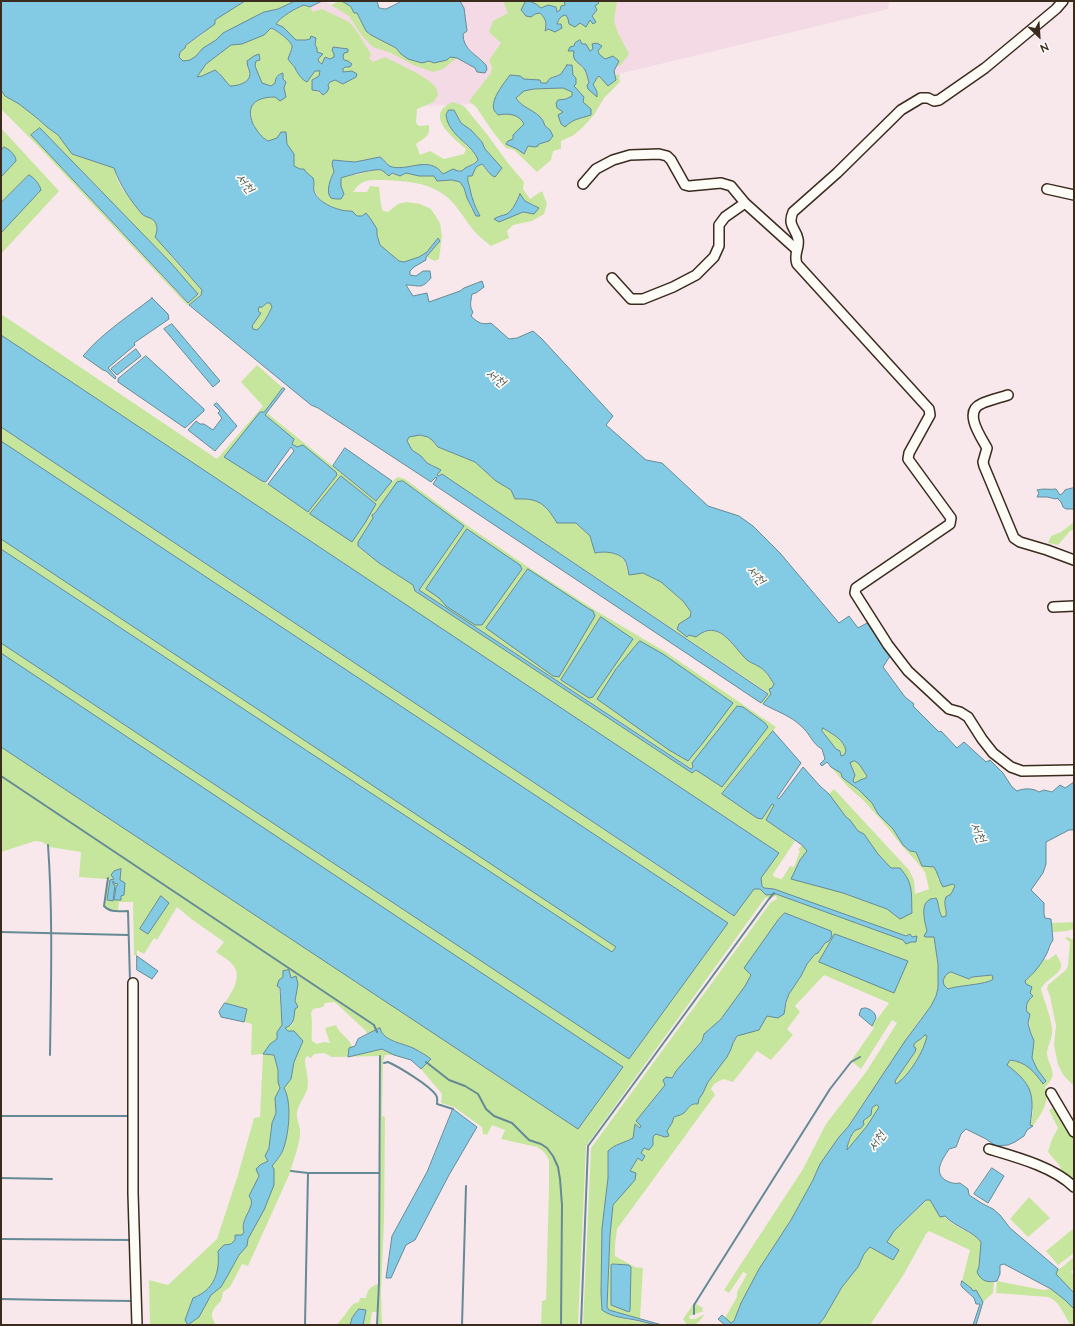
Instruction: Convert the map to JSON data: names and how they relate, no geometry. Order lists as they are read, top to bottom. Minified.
{"water":["서천"],"north":"bottom right"}
